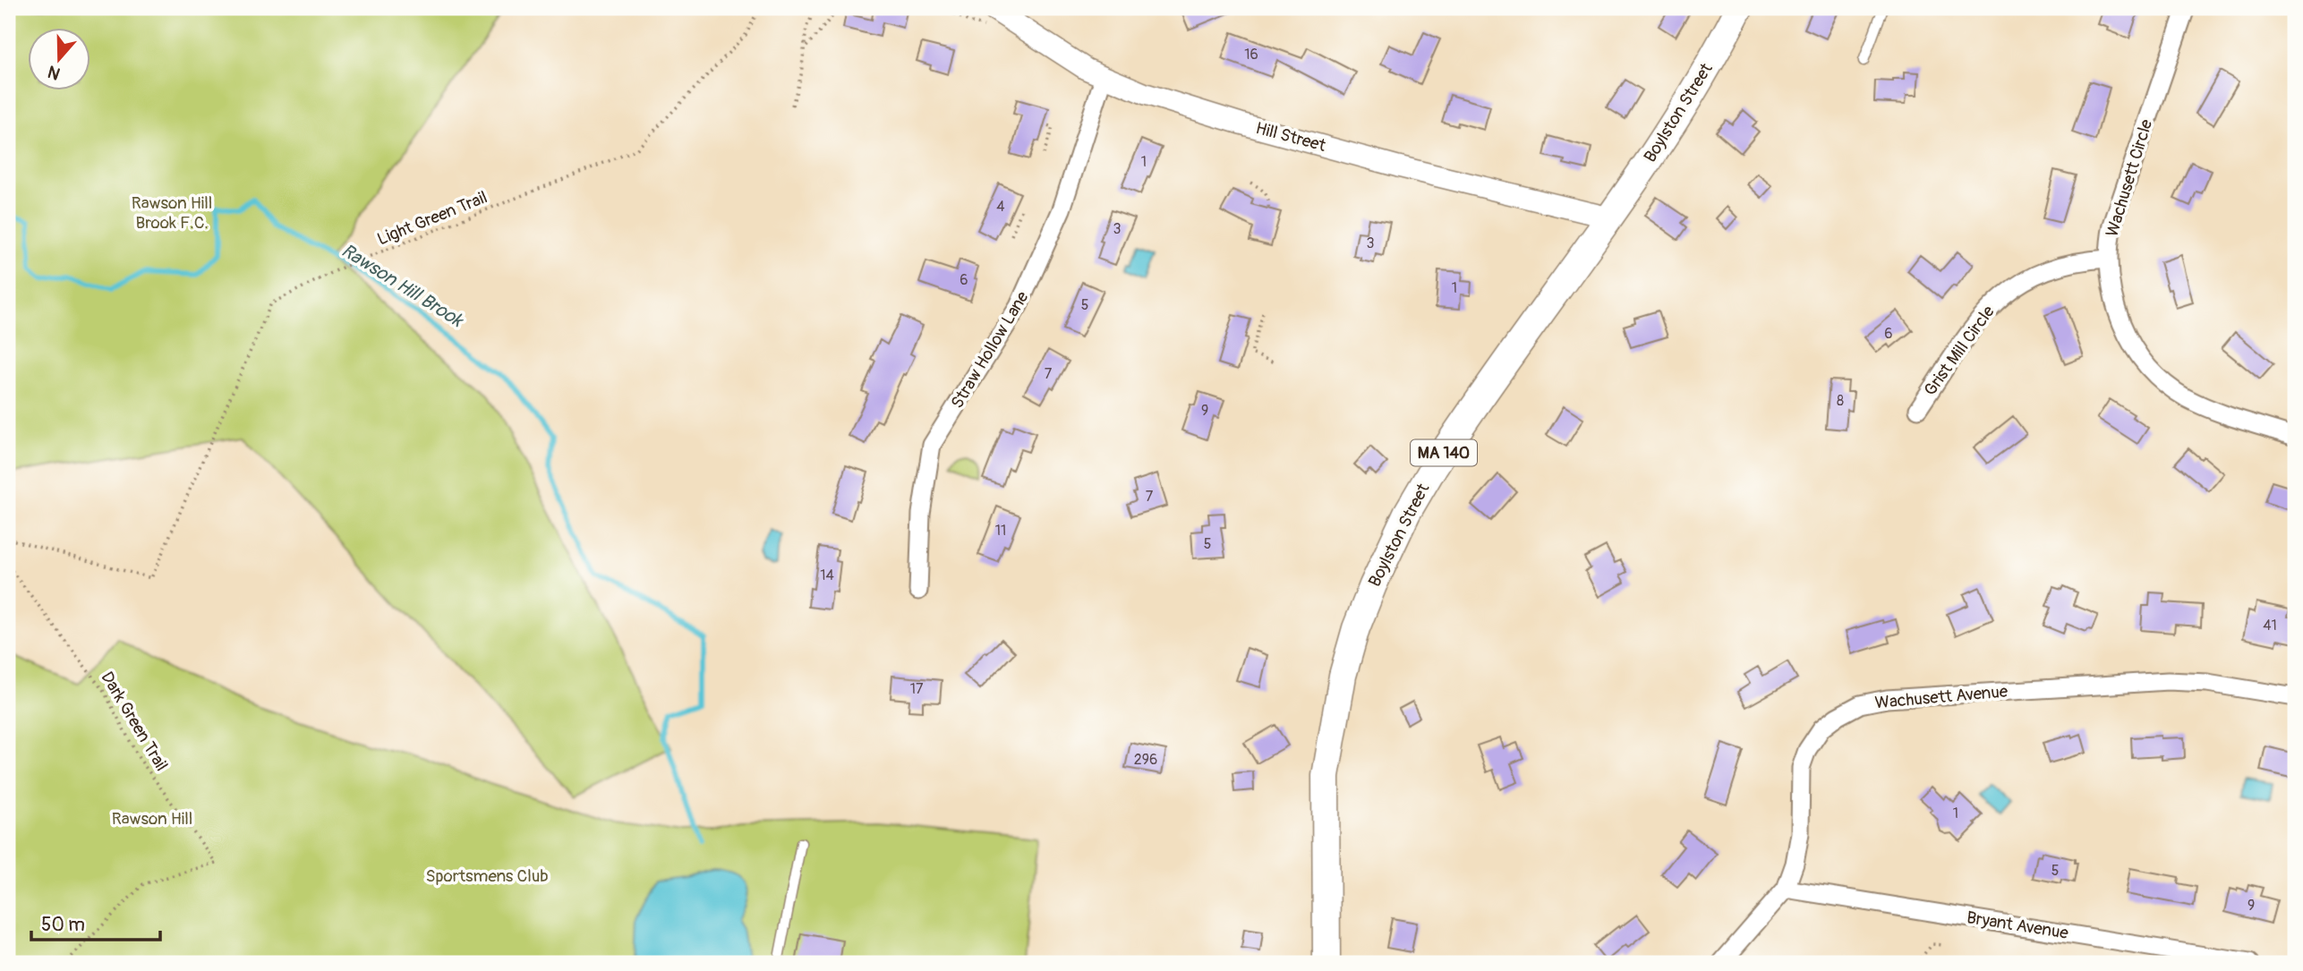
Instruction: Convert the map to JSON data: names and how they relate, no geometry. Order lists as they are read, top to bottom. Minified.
{"streets":{"main road":["Boylston Street","MA 140"],"street":["Hill Street","Wachusett Circle","Straw Hollow Lane","Grist Mill Circle","Wachusett Avenue","Bryant Avenue"],"path":["Light Green Trail","Dark Green Trail"]},"crossings":[["Boylston Street","Hill Street"],["Hill Street","Straw Hollow Lane"],["Wachusett Circle","Grist Mill Circle"],["Wachusett Avenue","Bryant Avenue"]],"water":["Rawson Hill Brook"],"parks":["Rawson Hill Brook F.C.","Rawson Hill","Sportsmens Club"],"house_numbers":["16","1","4","3","3","6","1","5","6","7","8","9","7","11","5","14","41","17","296","1","5","9"],"scale_bar":"50 m","north":"bottom"}
